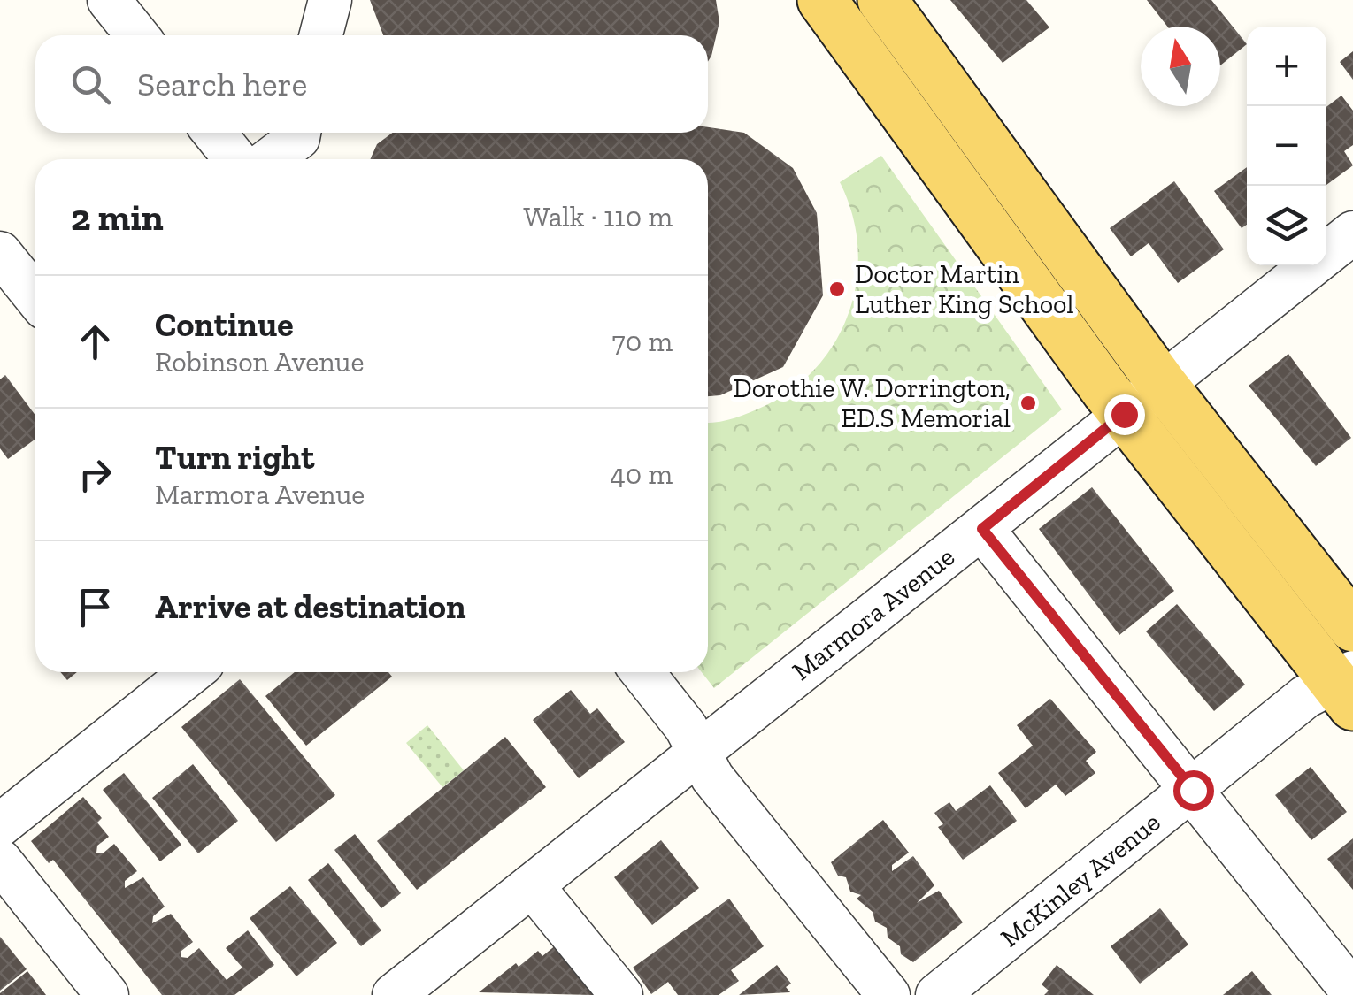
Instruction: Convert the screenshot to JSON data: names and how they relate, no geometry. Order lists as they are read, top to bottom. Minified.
{"streets":{"street":["Marmora Avenue","McKinley Avenue"]},"places":["Doctor Martin Luther King School","Dorothie W. Dorrington, ED.S Memorial"],"north":"top","page":{"map_buttons":["+","−"],"search":"Search here","heading":["2 min","Walk · 110 m"],"list":[["Continue","Robinson Avenue","70 m"],["Turn right","Marmora Avenue","40 m"],"Arrive at destination"]}}
